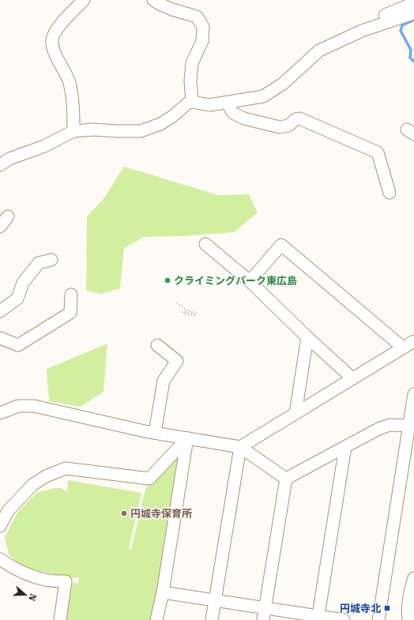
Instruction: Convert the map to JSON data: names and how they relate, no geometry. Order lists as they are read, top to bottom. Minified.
{"places":{"other":["クライミングパーク東広島","円城寺保育所"],"transit":["円城寺北"]},"north":"right"}
